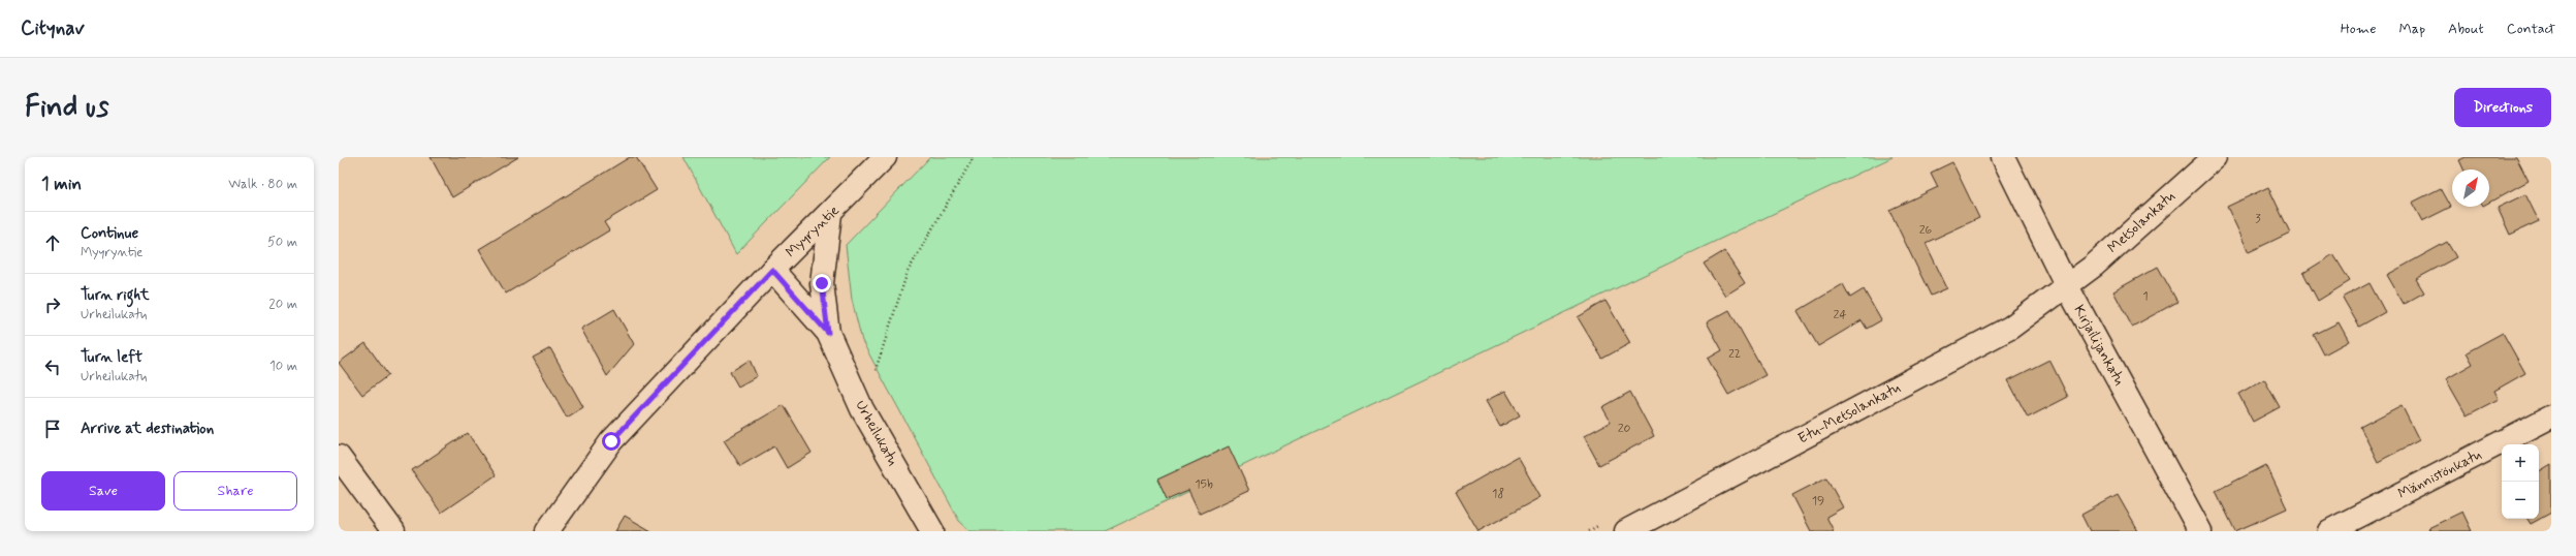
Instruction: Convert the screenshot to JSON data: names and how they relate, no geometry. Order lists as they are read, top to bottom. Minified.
{"streets":{"street":["Metsolankatu","Myyryntie","Kirjailijankatu","Etu-Metsolankatu","Urheilukatu","Männistönkatu"]},"crossings":[["Metsolankatu","Kirjailijankatu"],["Metsolankatu","Etu-Metsolankatu"],["Myyryntie","Urheilukatu"],["Kirjailijankatu","Etu-Metsolankatu"]],"house_numbers":["3","26","1","24","22","20","15b","18","19"],"north":"top right","page":{"header":"Citynav","nav":["Home","Map","About","Contact"],"buttons":["Directions",["Save","Share"]],"title":"Find us","heading":["1 min","Walk · 80 m"],"list":[["Continue","Myyryntie","50 m"],["Turn right","Urheilukatu","20 m"],["Turn left","Urheilukatu","10 m"],"Arrive at destination"],"map_buttons":["+","−"]}}
